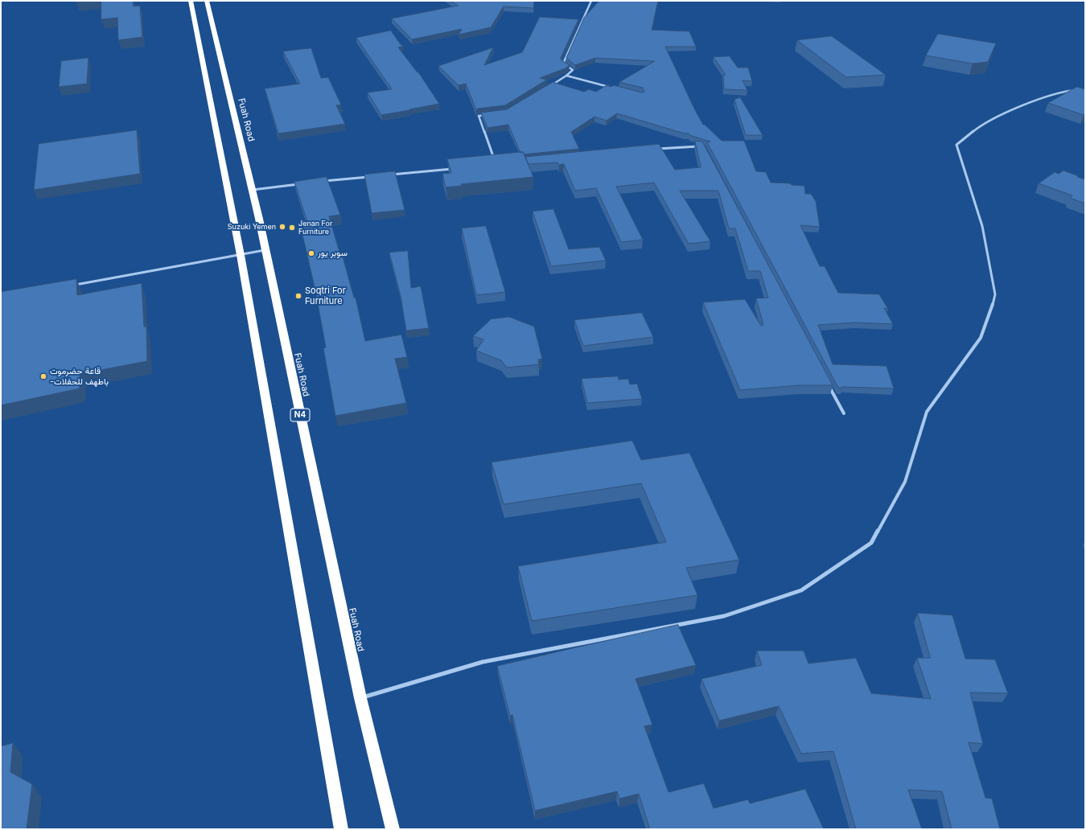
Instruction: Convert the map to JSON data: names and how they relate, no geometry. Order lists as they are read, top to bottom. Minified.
{"streets":{"highway":["Fuah Road","N4"]},"places":["Suzuki Yemen","Jenan For Furniture","سوبر يور","Soqtri For Furniture","قاعة حضرموت -باطهف للحفلات"]}
